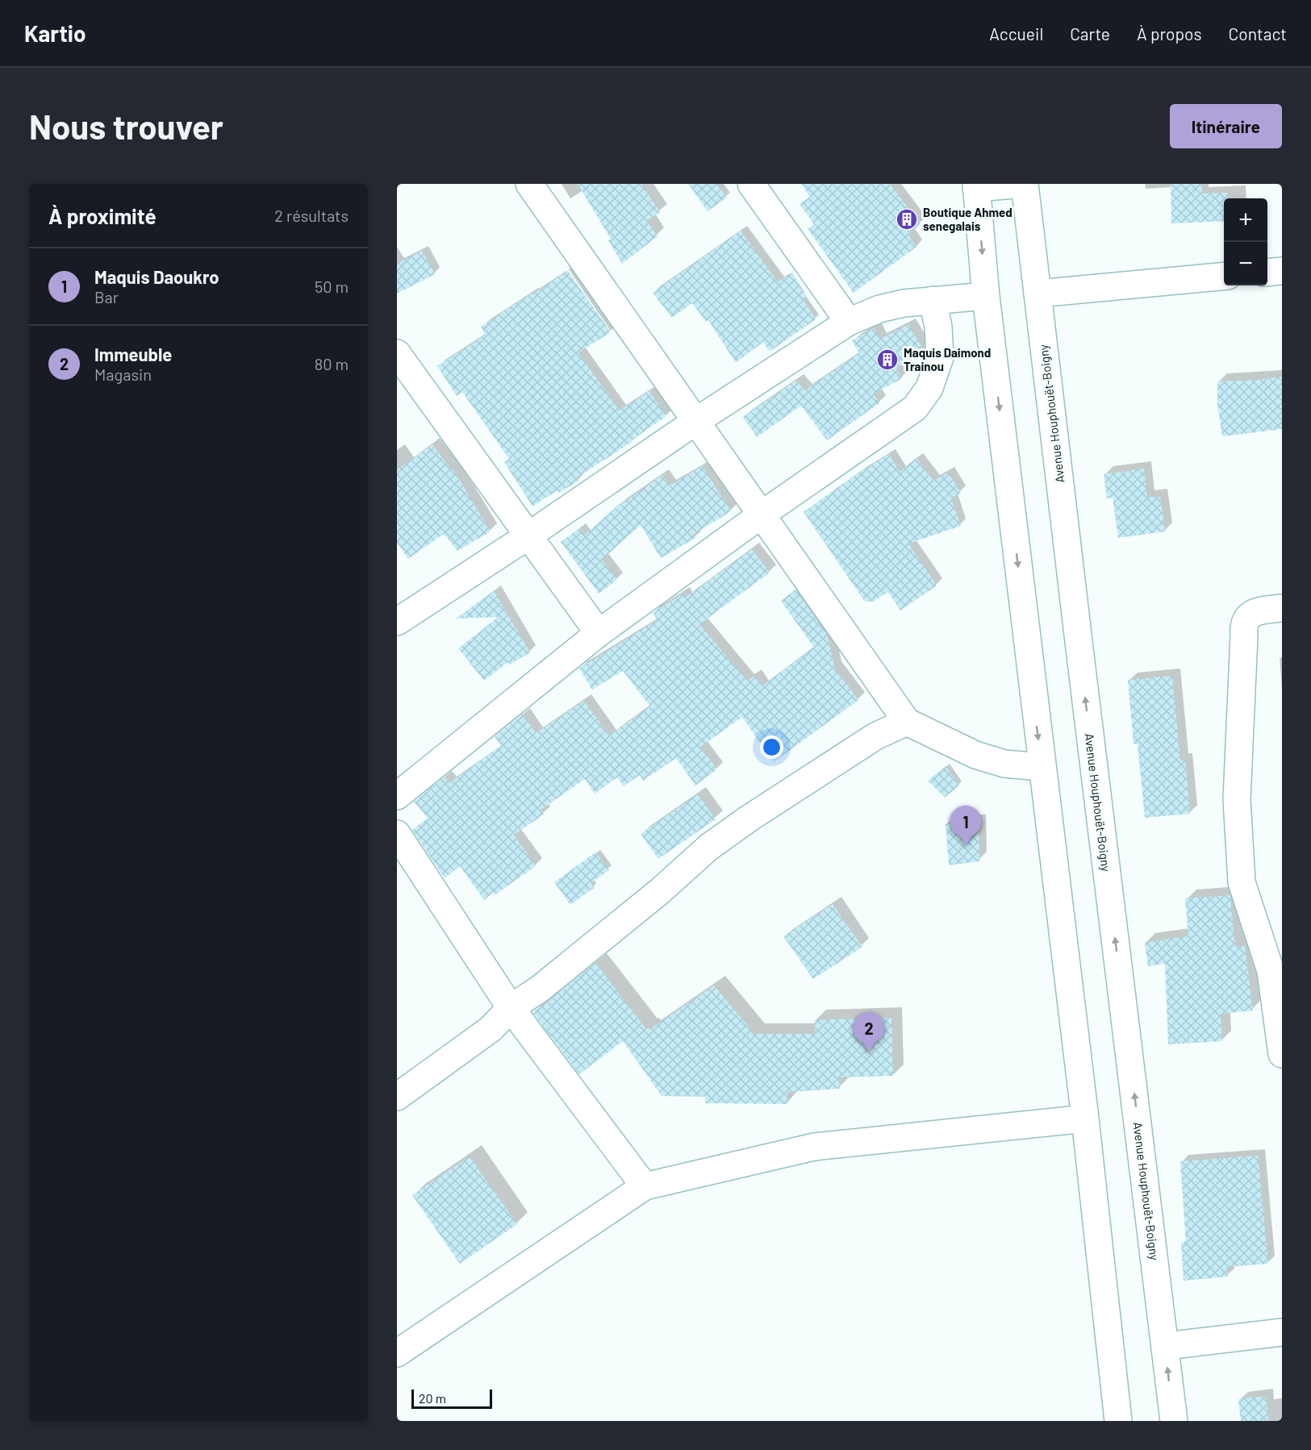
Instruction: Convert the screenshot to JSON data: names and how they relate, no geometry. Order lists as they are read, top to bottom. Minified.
{"streets":{"main road":["Avenue Houphouët-Boigny"]},"places":{"building":["Boutique Ahmed senegalais","Maquis Daimond Trainou"]},"scale_bar":"20 m","page":{"header":"Kartio","nav":["Accueil","Carte","À propos","Contact"],"buttons":"Itinéraire","title":"Nous trouver","heading":["À proximité","2 résultats"],"map_buttons":["+","−"],"list":[{"mark":"1","name":"Maquis Daoukro","note":"Bar","value":"50 m"},{"mark":"2","name":"Immeuble","note":"Magasin","value":"80 m"}],"pins":["1","2"],"scale":"20 m"}}
